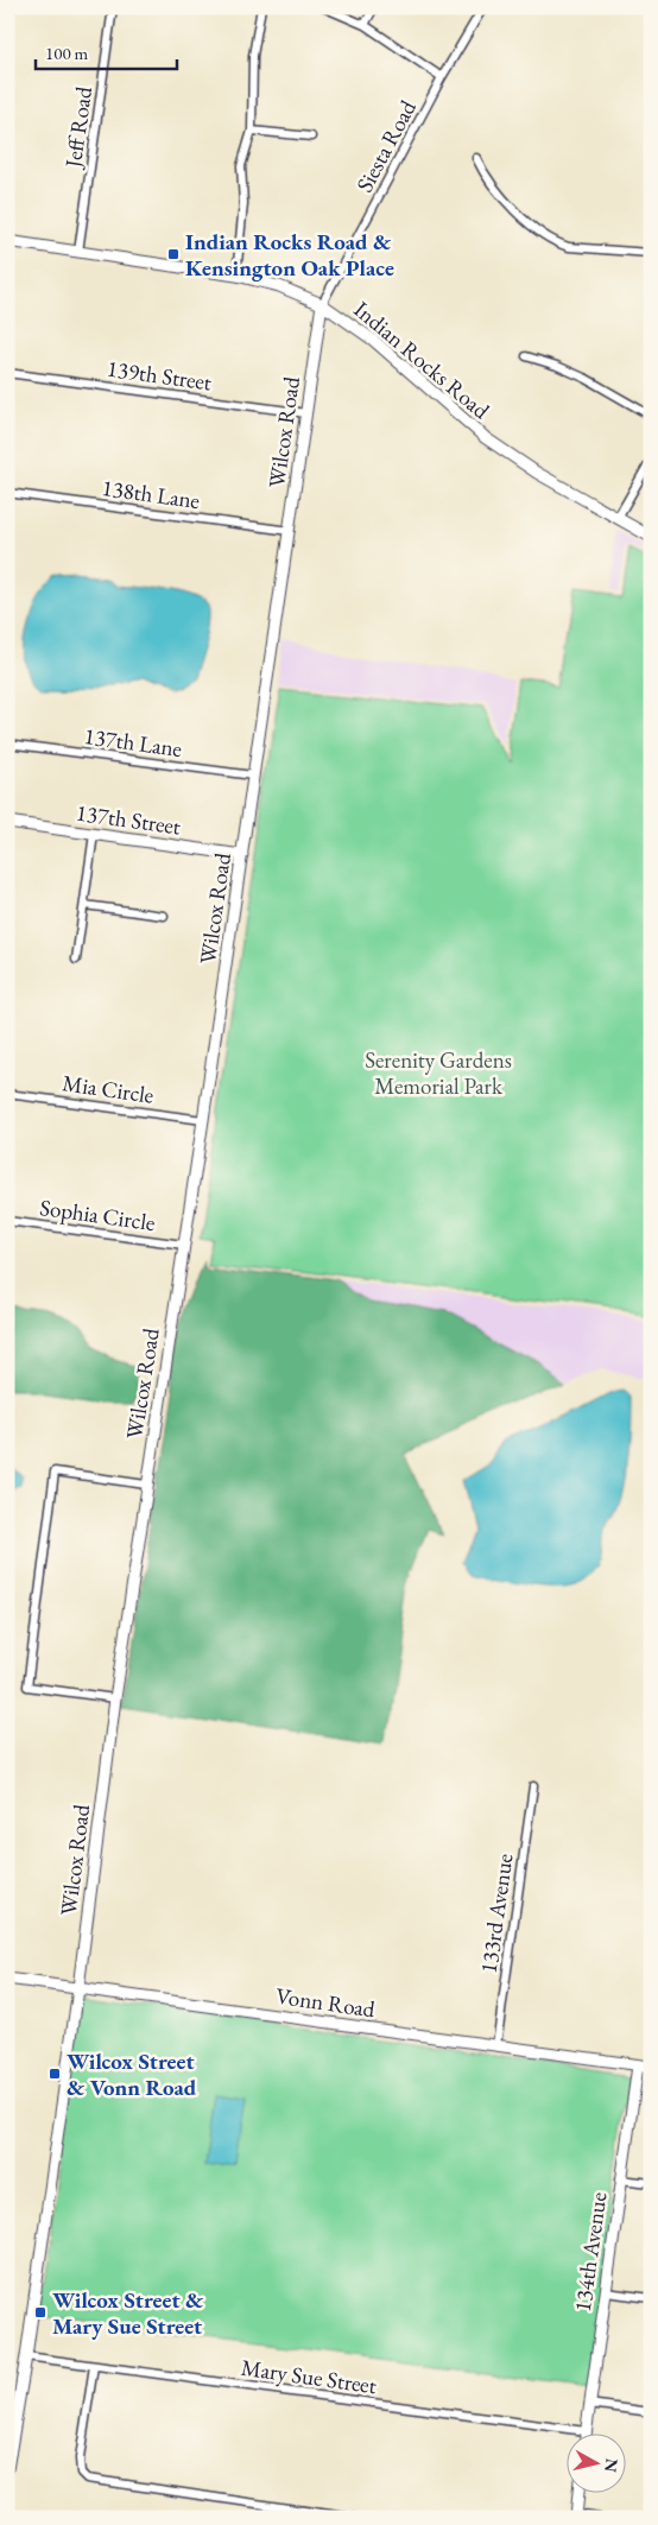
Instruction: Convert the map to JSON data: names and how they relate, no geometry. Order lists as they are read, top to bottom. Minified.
{"streets":{"street":["Jeff Road","Siesta Road","Indian Rocks Road","139th Street","Wilcox Road","138th Lane","137th Lane","137th Street","Mia Circle","Sophia Circle","133rd Avenue","Vonn Road","134th Avenue","Mary Sue Street"]},"crossings":[["Jeff Road","Indian Rocks Road"],["Siesta Road","Indian Rocks Road"],["Siesta Road","Wilcox Road"],["Indian Rocks Road","Wilcox Road"],["139th Street","Wilcox Road"],["Wilcox Road","138th Lane"],["Wilcox Road","137th Lane"],["Wilcox Road","137th Street"],["Wilcox Road","Mia Circle"],["Wilcox Road","Sophia Circle"],["Wilcox Road","Vonn Road"],["Wilcox Road","Mary Sue Street"],["133rd Avenue","Vonn Road"],["Vonn Road","134th Avenue"],["134th Avenue","Mary Sue Street"]],"parks":["Serenity Gardens Memorial Park"],"places":{"transit":["Indian Rocks Road & Kensington Oak Place","Wilcox Street & Vonn Road","Wilcox Street & Mary Sue Street"]},"scale_bar":"100 m","north":"right"}
